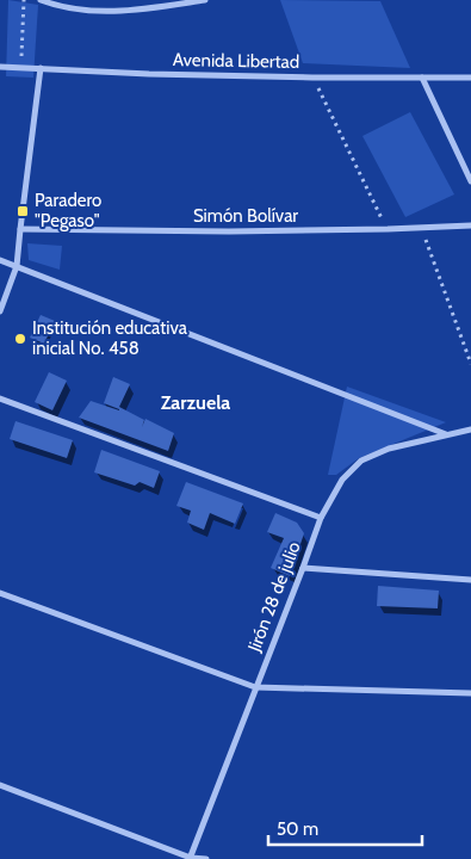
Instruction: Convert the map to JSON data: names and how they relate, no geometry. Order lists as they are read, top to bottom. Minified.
{"streets":{"street":["Avenida Libertad","Simón Bolívar","Jirón 28 de julio"]},"districts":["Zarzuela"],"places":{"transit":["Paradero \"Pegaso\""],"other":["Institución educativa inicial No. 458"]},"scale_bar":"50 m"}
